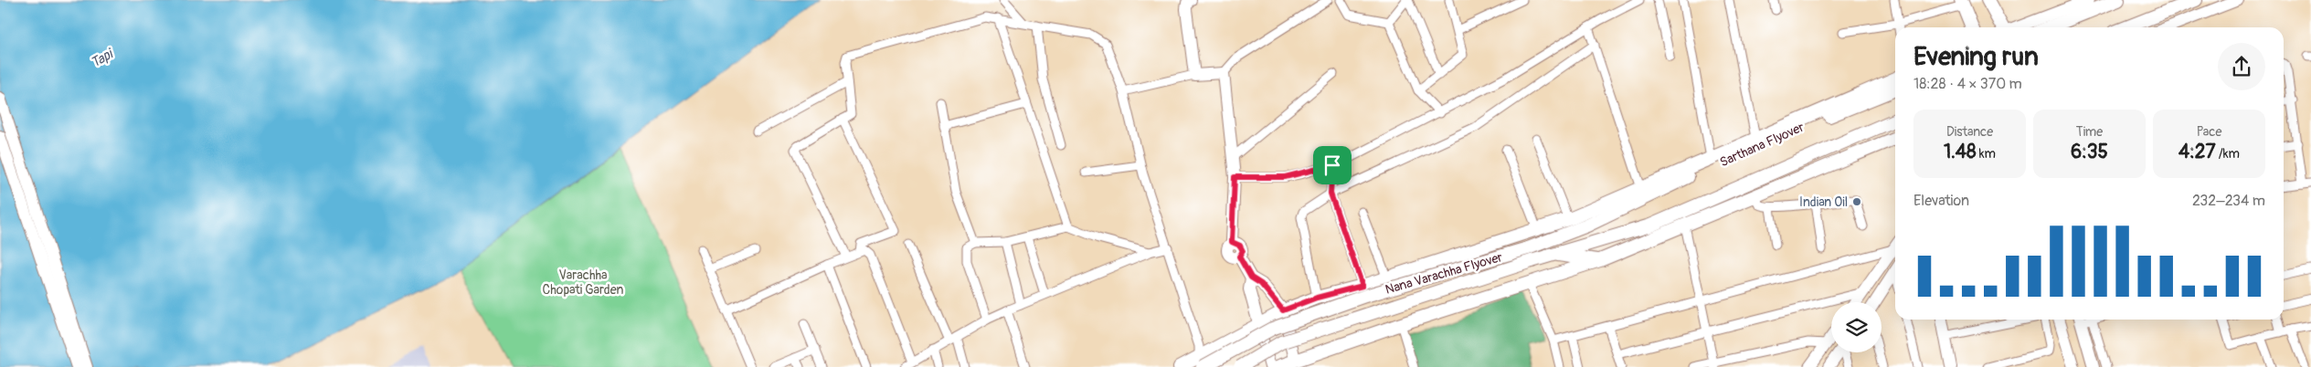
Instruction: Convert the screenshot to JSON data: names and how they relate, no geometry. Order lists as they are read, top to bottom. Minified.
{"streets":{"main road":["Sarthana Flyover","Nana Varachha Flyover"]},"crossings":[["Sarthana Flyover","Nana Varachha Flyover"]],"water":["Tapi"],"parks":["Varachha Chopati Garden"],"places":["Indian Oil"],"page":{"heading":["Evening run","18:28 · 4 × 370 m"],"stats":[["Distance","1.48 km"],["Time","6:35"],["Pace","4:27 /km"]],"chart":["Elevation","232–234 m"]}}
